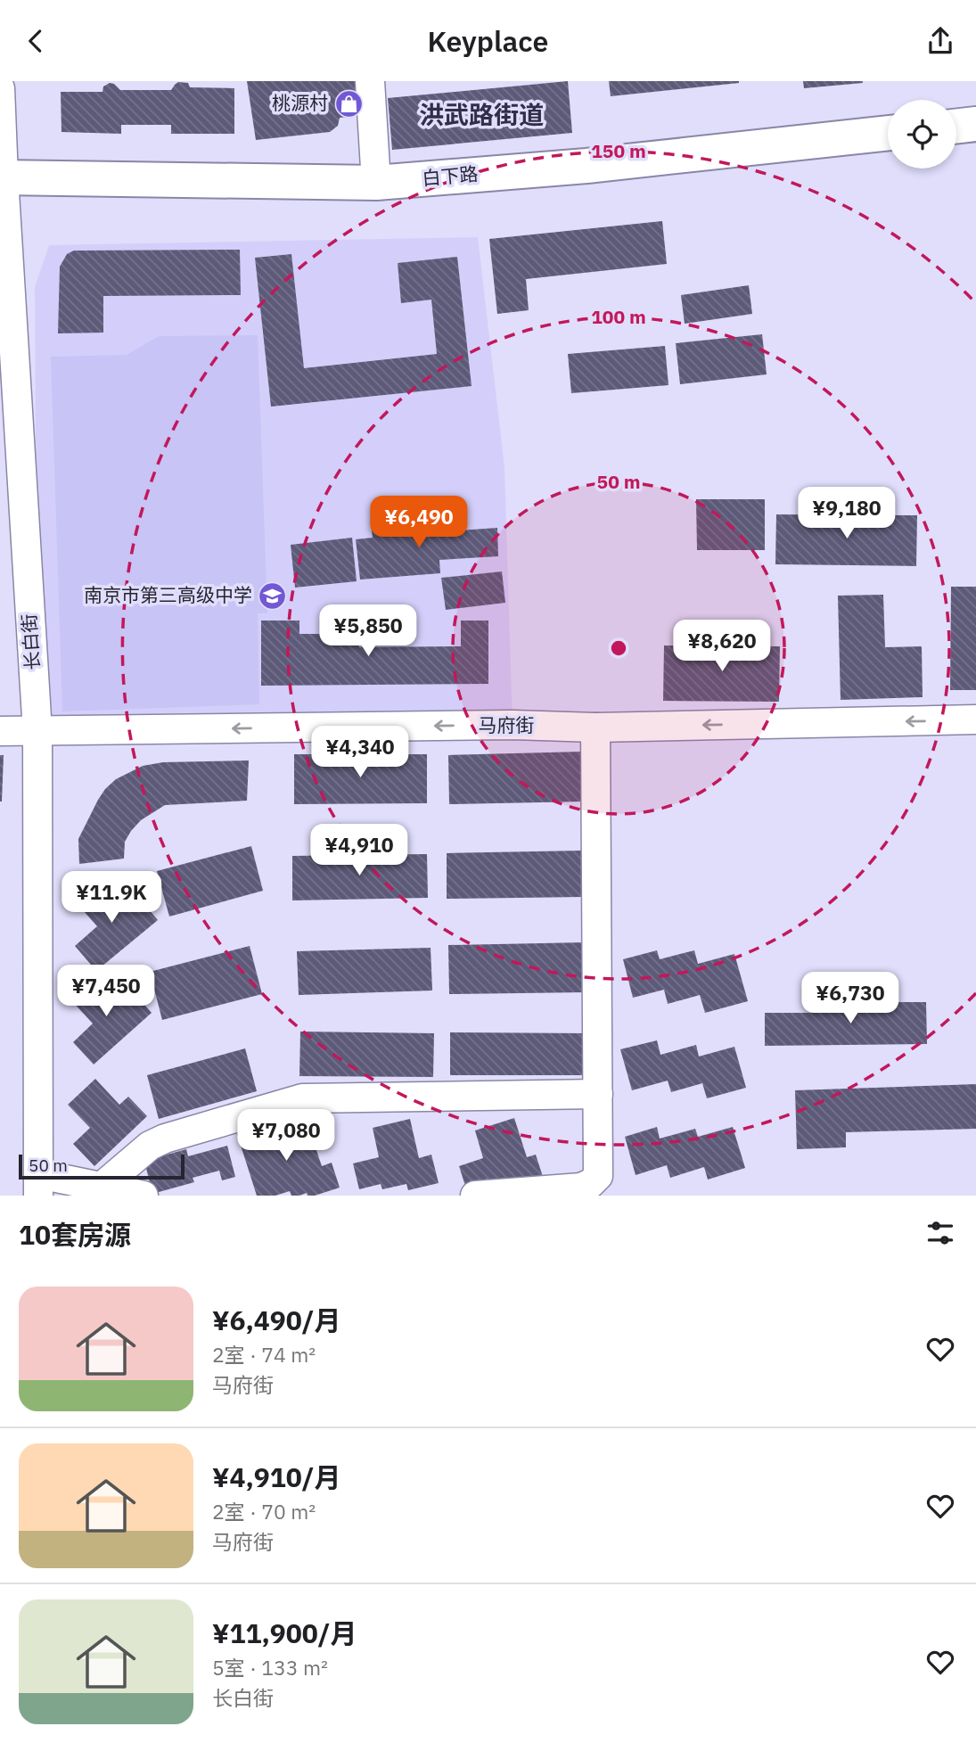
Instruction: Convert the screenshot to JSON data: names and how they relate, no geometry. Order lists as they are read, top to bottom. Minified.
{"streets":{"main road":["白下路"],"street":["长白街","马府街"]},"crossings":[["白下路","长白街"],["长白街","马府街"]],"one_way":["马府街"],"districts":["洪武路街道"],"places":{"shop":["桃源村"],"school or university":["南京市第三高级中学"]},"scale_bar":"50 m","page":{"header":"Keyplace","price":["¥9,180","¥6,490","¥5,850","¥8,620","¥4,340","¥4,910","¥11.9K","¥7,450","¥6,730","¥7,080"],"scale":"50 m","heading":"10套房源","list":[{"name":"¥6,490/月","note":"2室 · 74 m² · 马府街"},{"name":"¥4,910/月","note":"2室 · 70 m² · 马府街"},{"name":"¥11,900/月","note":"5室 · 133 m² · 长白街"}]},"rings":["150 m","100 m","50 m"]}
